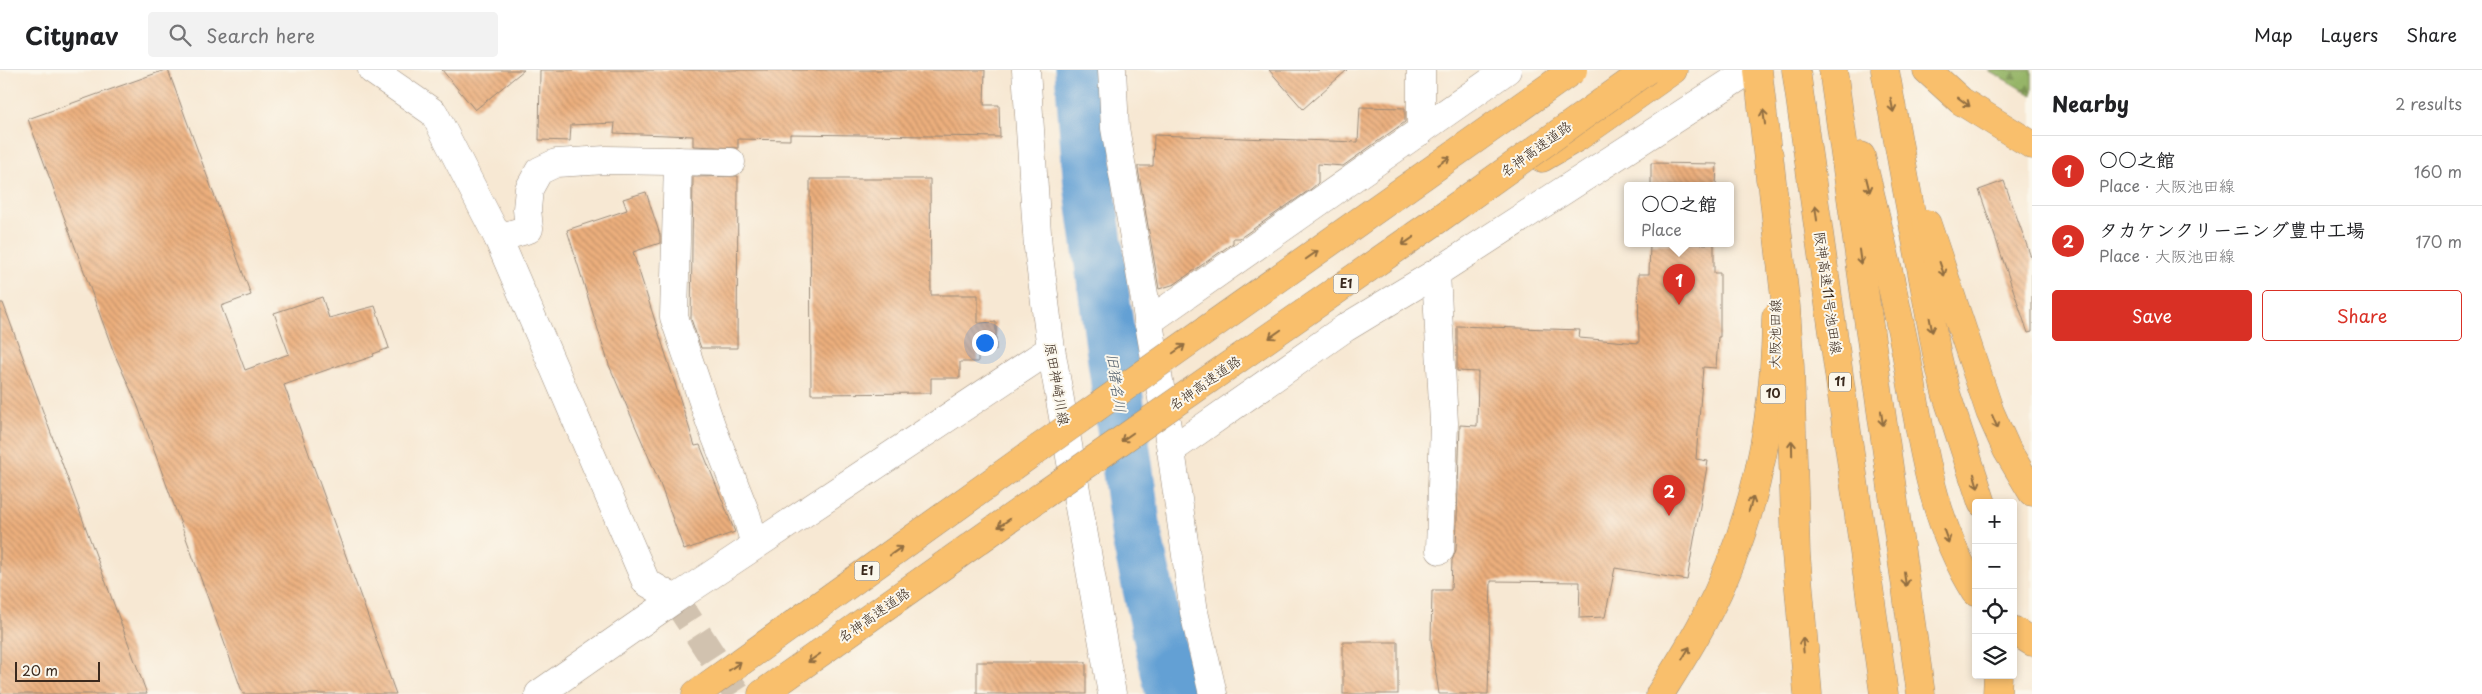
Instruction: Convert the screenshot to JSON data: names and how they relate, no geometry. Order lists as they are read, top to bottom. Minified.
{"streets":{"main road":["名神高速道路","E1","阪神高速11号池田線","大阪池田線","11","10"],"street":["原田神崎川線"]},"water":["旧猪名川"],"scale_bar":"20 m","page":{"header":"Citynav","search":"Search here","nav":["Map","Layers","Share"],"heading":["Nearby","2 results"],"list":[{"mark":"1","name":"○○之館","note":"Place · 大阪池田線","value":"160 m"},{"mark":"2","name":"タカケンクリーニング豊中工場","note":"Place · 大阪池田線","value":"170 m"}],"popup":["○○之館","Place"],"pins":["1","2"],"buttons":["Save","Share"],"map_buttons":["+","−"],"scale":"20 m"}}
